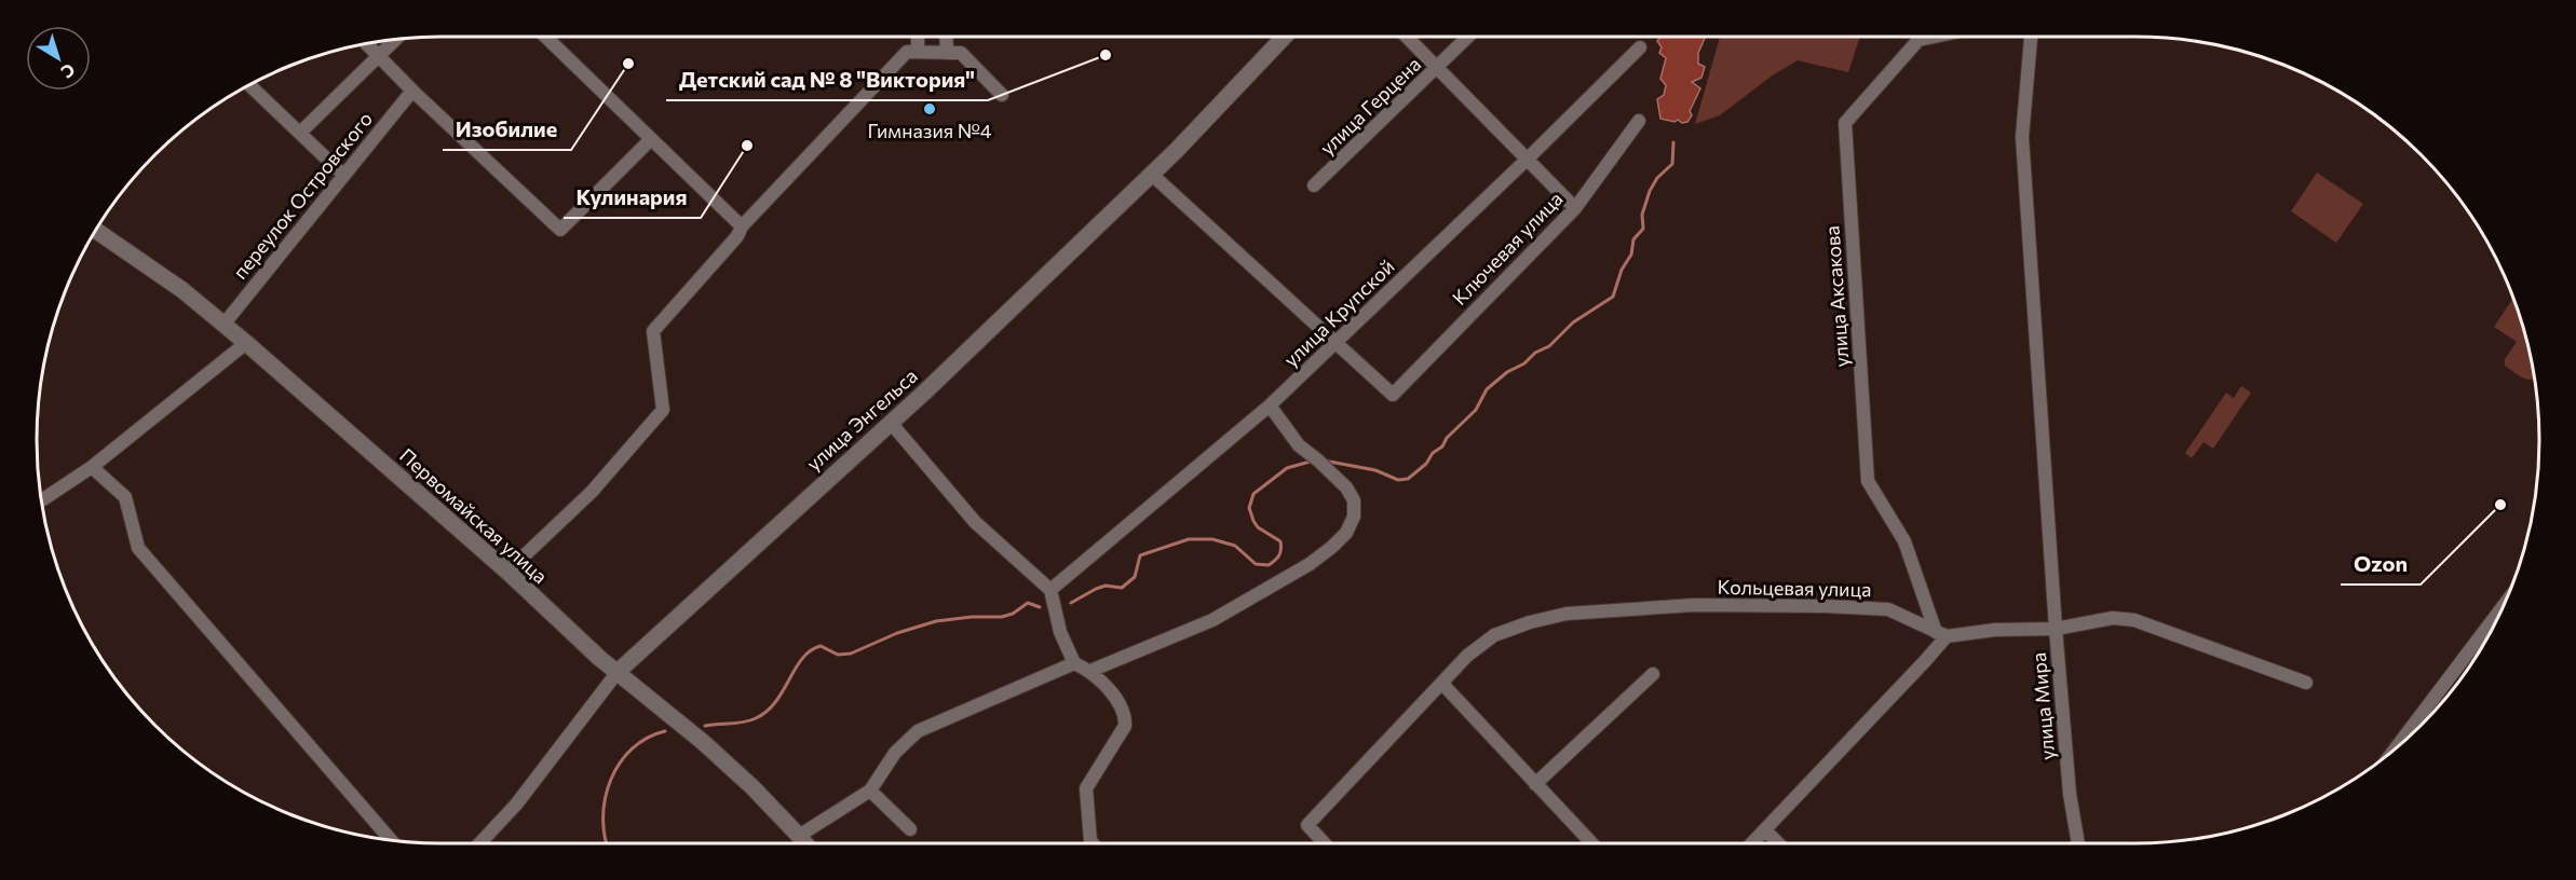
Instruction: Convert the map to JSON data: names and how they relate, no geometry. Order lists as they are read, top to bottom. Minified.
{"streets":{"street":["улица Герцена","переулок Островского","Ключевая улица","улица Аксакова","улица Крупской","улица Энгельса","Первомайская улица","Кольцевая улица","улица Мира"]},"crossings":[["переулок Островского","Первомайская улица"],["Ключевая улица","улица Крупской"],["улица Аксакова","Кольцевая улица"],["улица Аксакова","улица Мира"],["улица Энгельса","Первомайская улица"],["Кольцевая улица","улица Мира"]],"places":["Детский сад № 8 \"Виктория\"","Изобилие","Гимназия №4","Кулинария","Ozon"],"north":"bottom right"}
